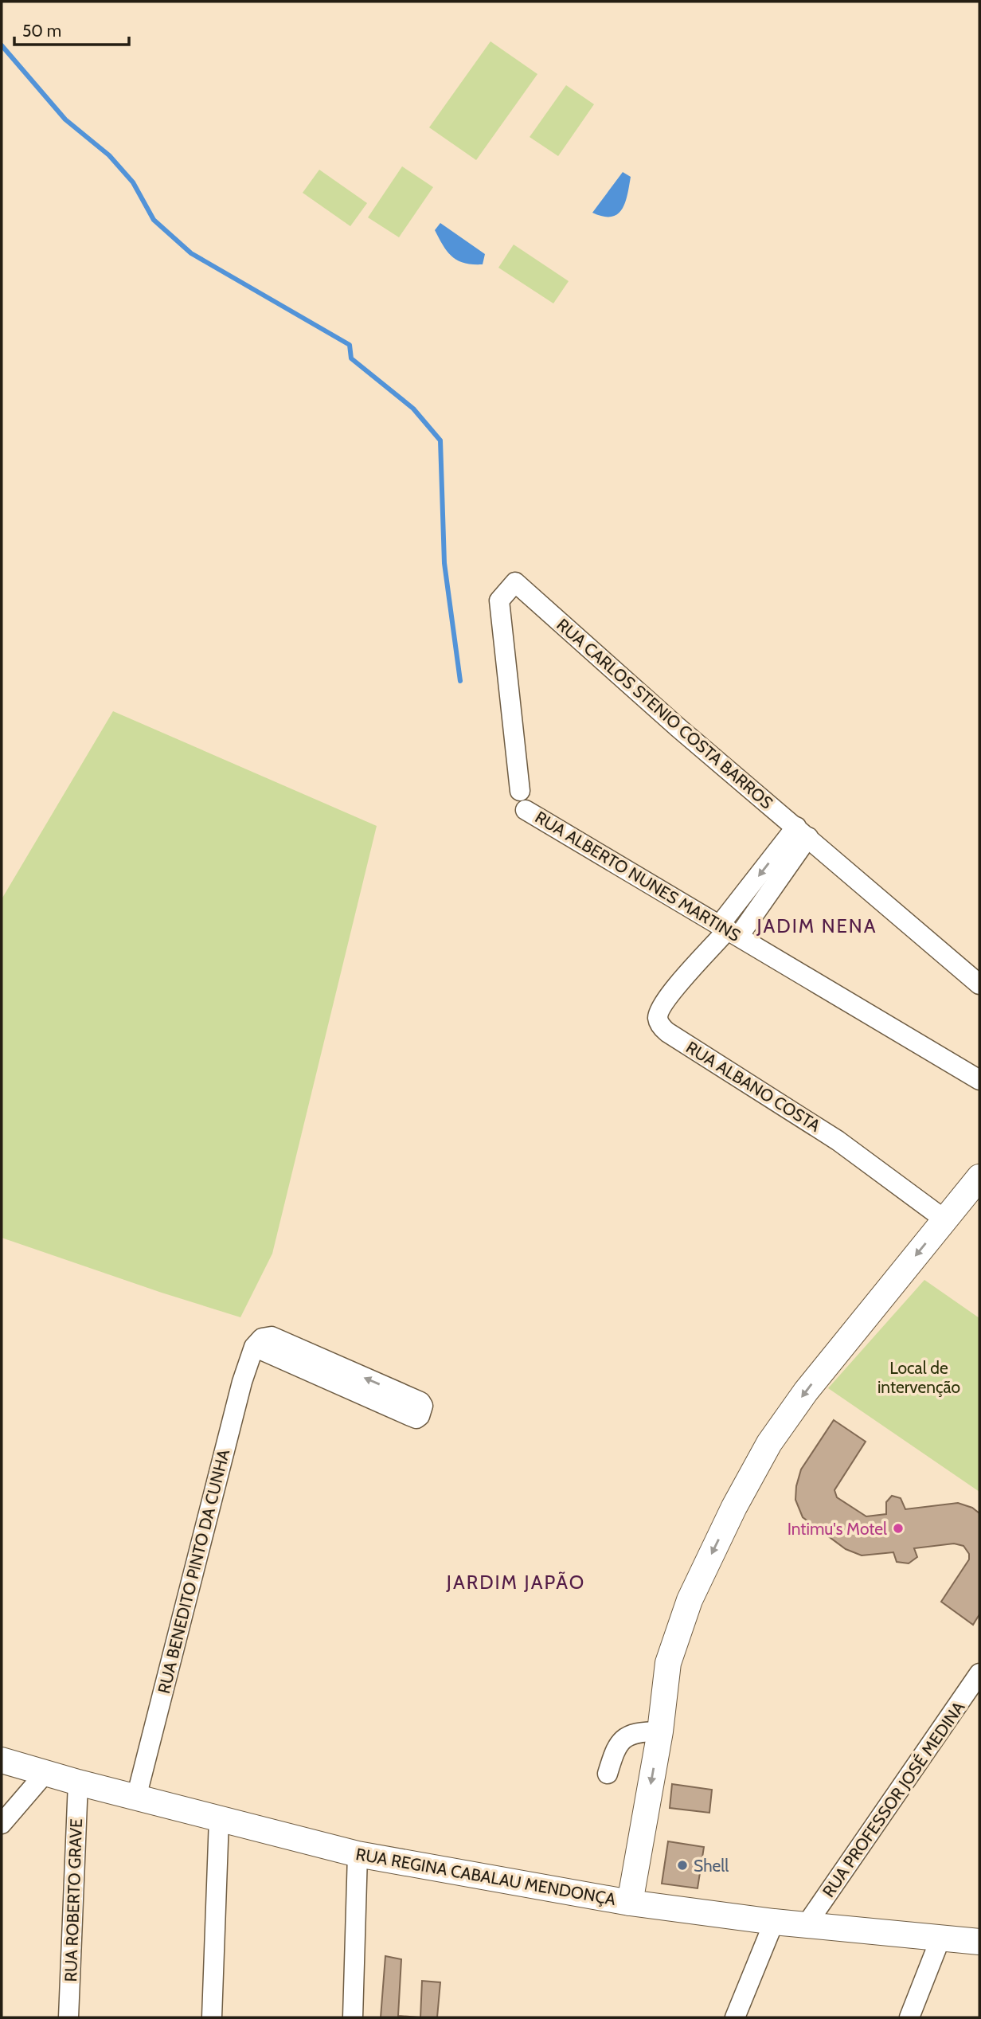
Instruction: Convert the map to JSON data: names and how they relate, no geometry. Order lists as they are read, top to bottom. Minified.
{"streets":{"main road":["RUA REGINA CABALAU MENDONÇA"],"street":["RUA CARLOS STENIO COSTA BARROS","RUA ALBERTO NUNES MARTINS","RUA ALBANO COSTA","RUA BENEDITO PINTO DA CUNHA","RUA PROFESSOR JOSÉ MEDINA","RUA ROBERTO GRAVE"]},"crossings":[["RUA CARLOS STENIO COSTA BARROS","RUA ALBANO COSTA"],["RUA ALBERTO NUNES MARTINS","RUA ALBANO COSTA"],["RUA BENEDITO PINTO DA CUNHA","RUA REGINA CABALAU MENDONÇA"],["RUA PROFESSOR JOSÉ MEDINA","RUA REGINA CABALAU MENDONÇA"],["RUA REGINA CABALAU MENDONÇA","RUA ROBERTO GRAVE"]],"districts":["JADIM NENA","JARDIM JAPÃO"],"parks":["Local de intervenção"],"places":["Intimu's Motel","Shell"],"scale_bar":"50 m"}
